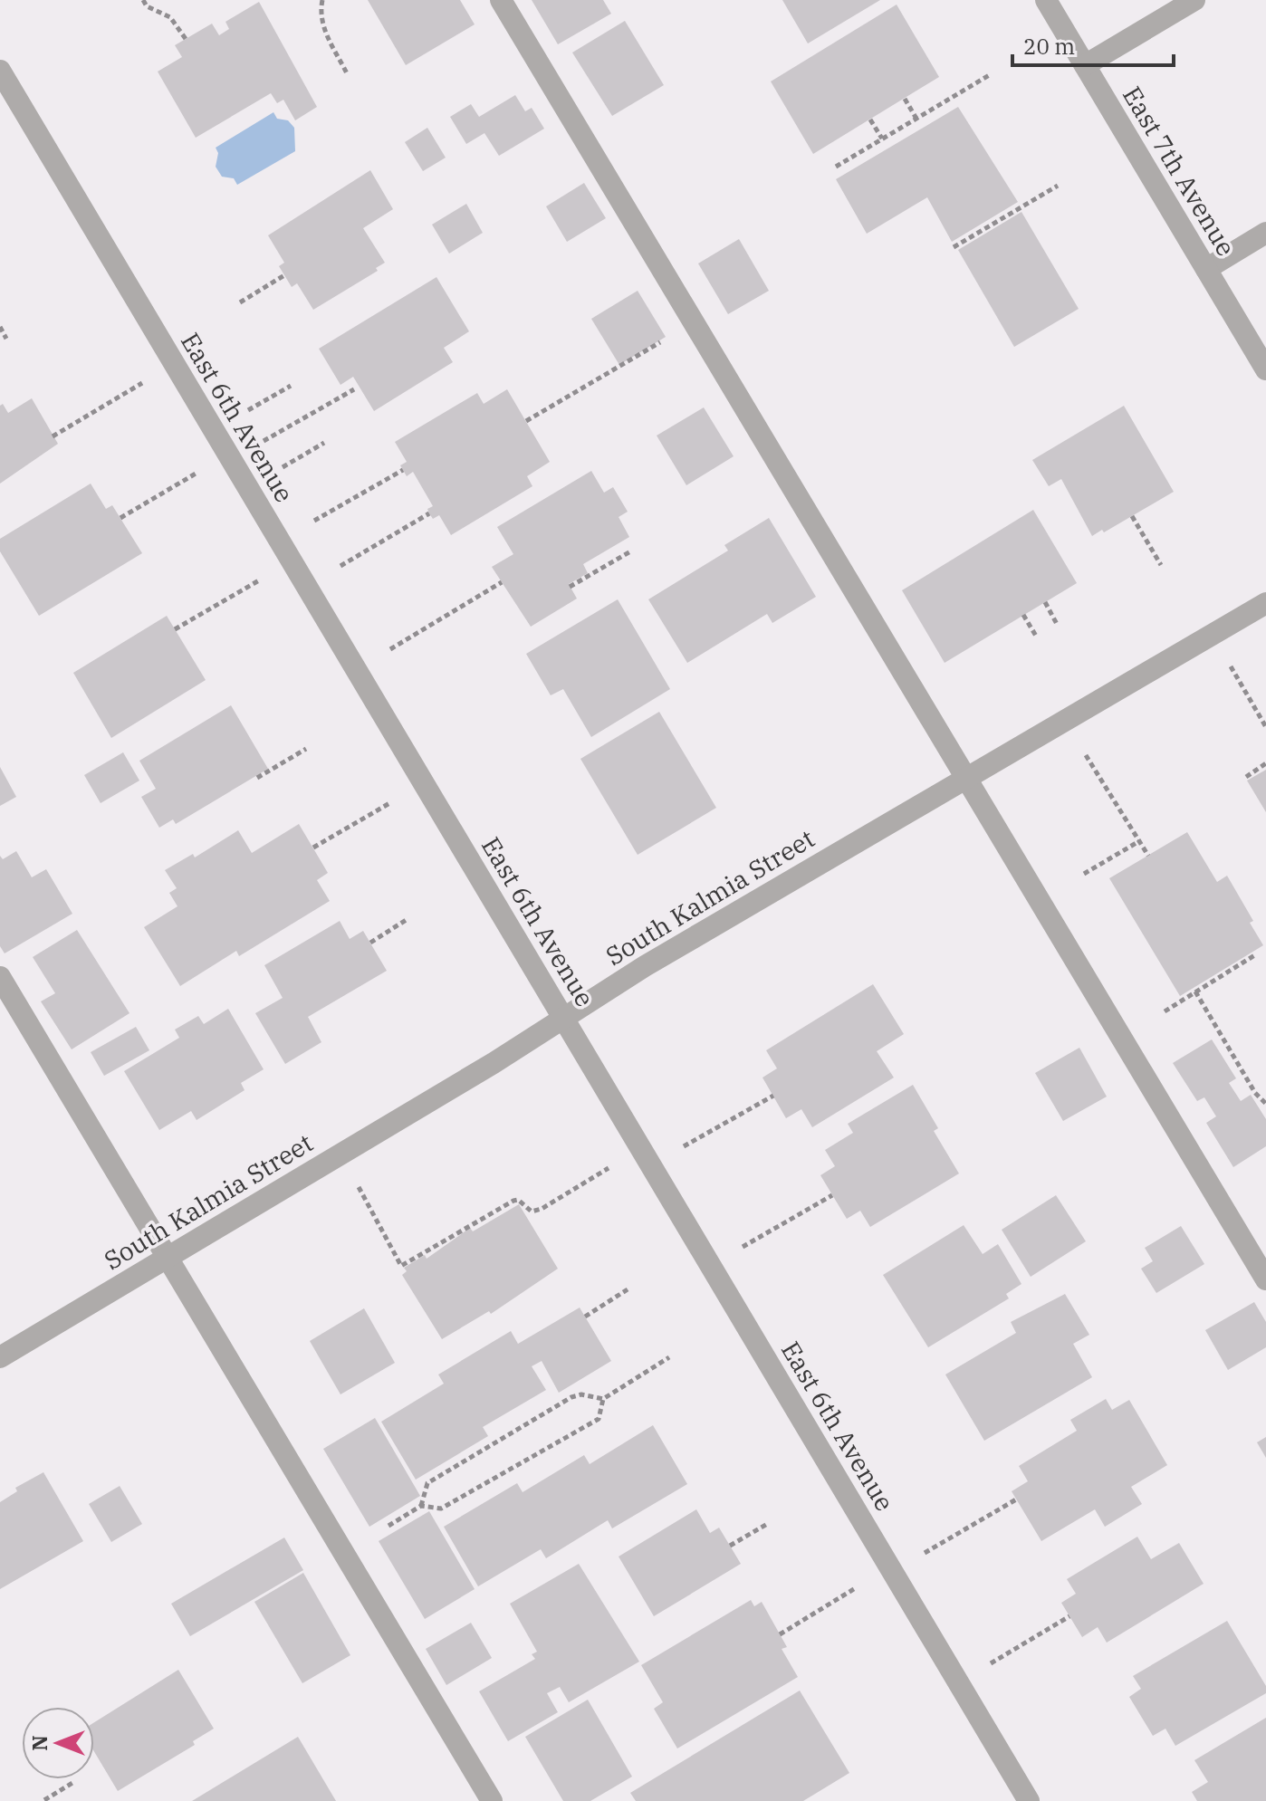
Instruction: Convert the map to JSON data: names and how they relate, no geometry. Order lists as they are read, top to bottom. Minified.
{"streets":{"street":["East 7th Avenue","East 6th Avenue","South Kalmia Street"]},"crossings":[["East 6th Avenue","South Kalmia Street"]],"scale_bar":"20 m","north":"left"}
